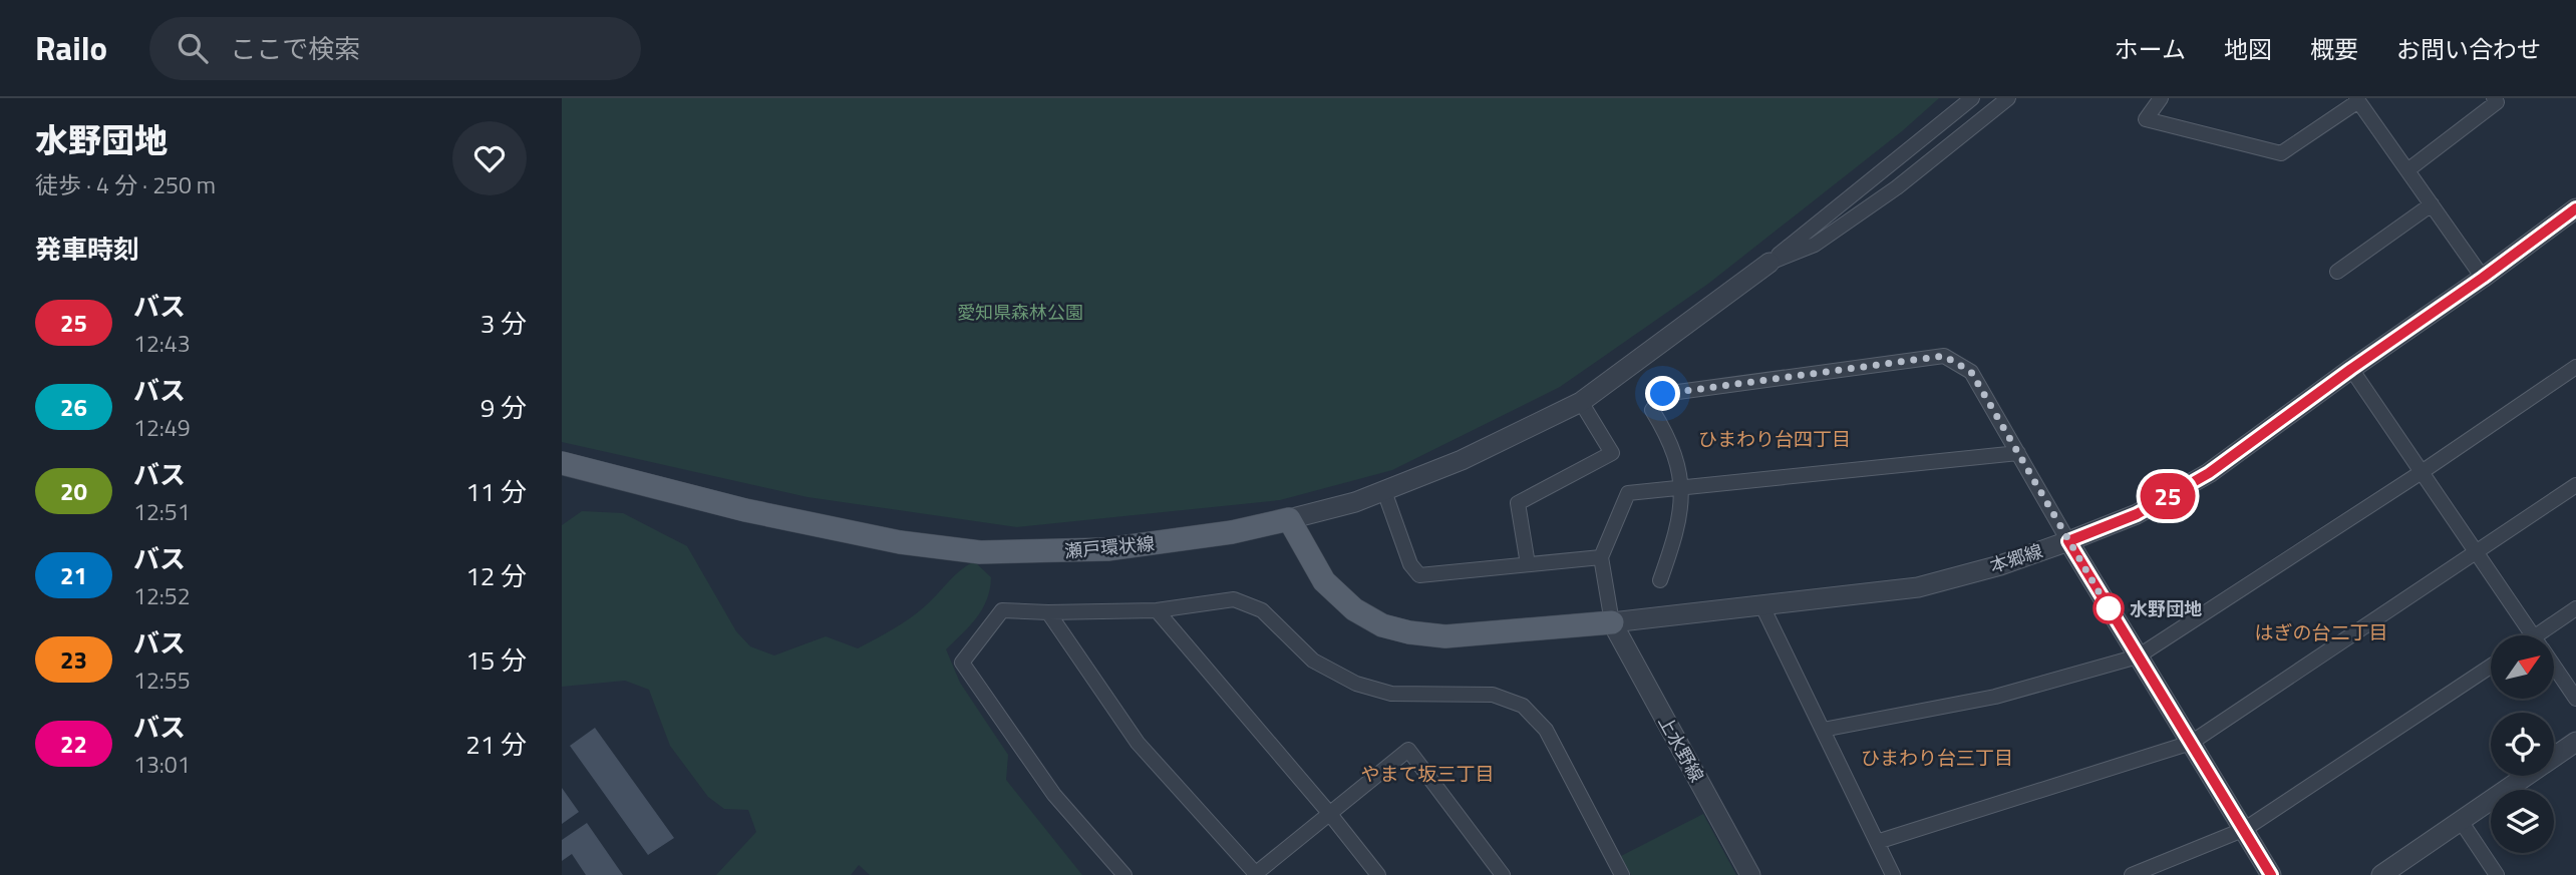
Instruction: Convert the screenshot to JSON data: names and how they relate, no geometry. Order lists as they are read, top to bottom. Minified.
{"streets":{"main road":["瀬戸環状線"],"street":["本郷線","上水野線"]},"crossings":[["本郷線","上水野線"]],"districts":["ひまわり台四丁目","はぎの台二丁目","ひまわり台三丁目","やまて坂三丁目"],"parks":["愛知県森林公園"],"places":["水野団地"],"lines":["bus line 25"],"north":"top right","page":{"header":"Railo","search":"ここで検索","nav":["ホーム","地図","概要","お問い合わせ"],"heading":[["水野団地","徒歩 · 4 分 · 250 m"],"発車時刻"],"on_map":"25","list":[{"mark":"25","name":"バス","note":"12:43","value":"3 分"},{"mark":"26","name":"バス","note":"12:49","value":"9 分"},{"mark":"20","name":"バス","note":"12:51","value":"11 分"},{"mark":"21","name":"バス","note":"12:52","value":"12 分"},{"mark":"23","name":"バス","note":"12:55","value":"15 分"},{"mark":"22","name":"バス","note":"13:01","value":"21 分"}]}}
